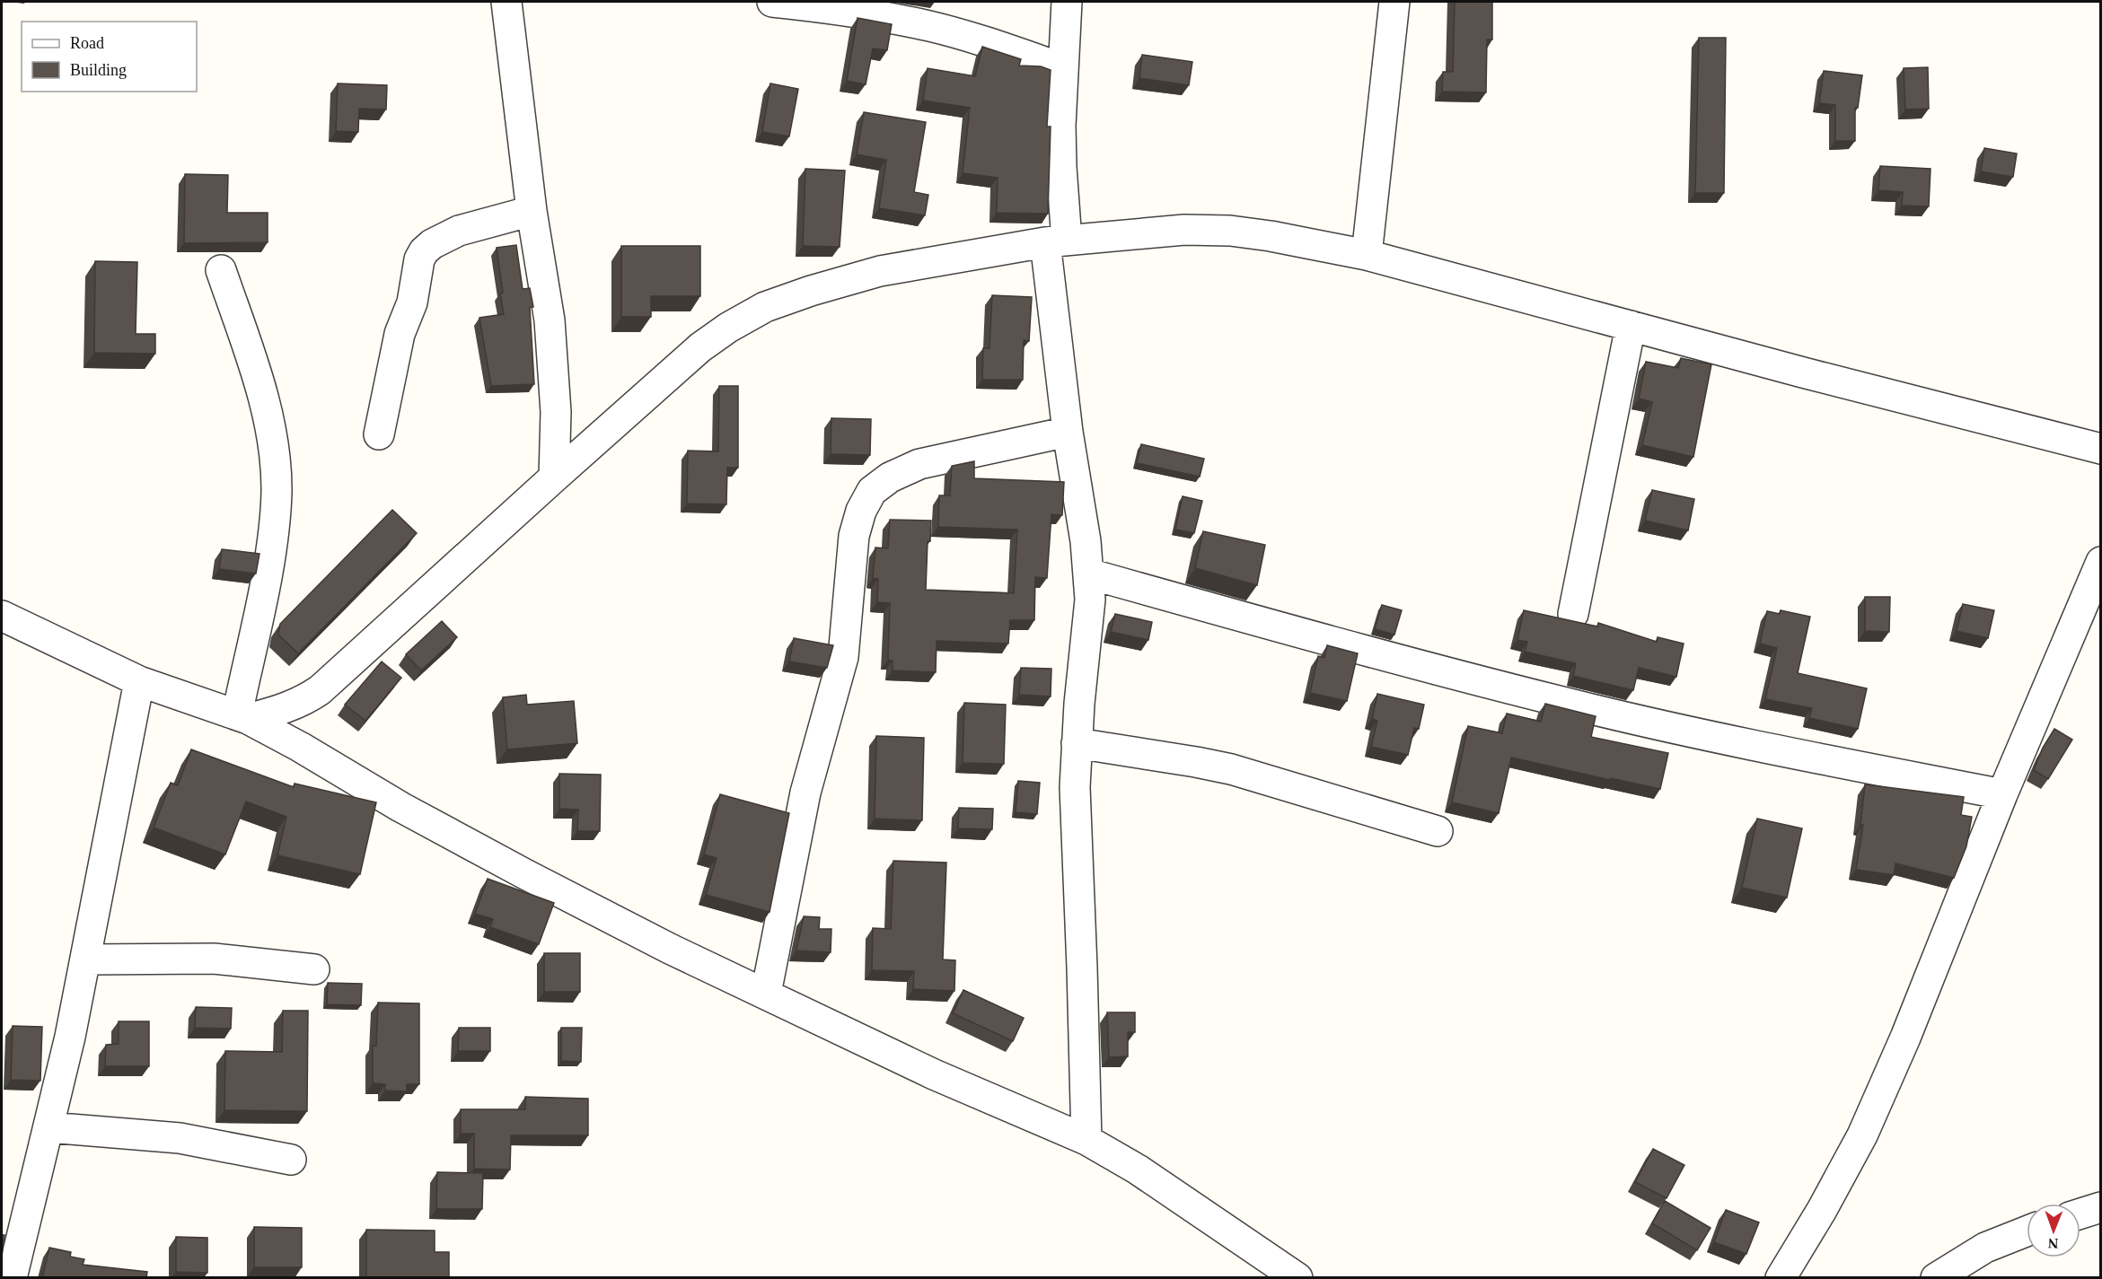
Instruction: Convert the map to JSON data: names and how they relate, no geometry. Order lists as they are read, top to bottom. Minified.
{"legend":["Road","Building"],"north":"bottom"}
